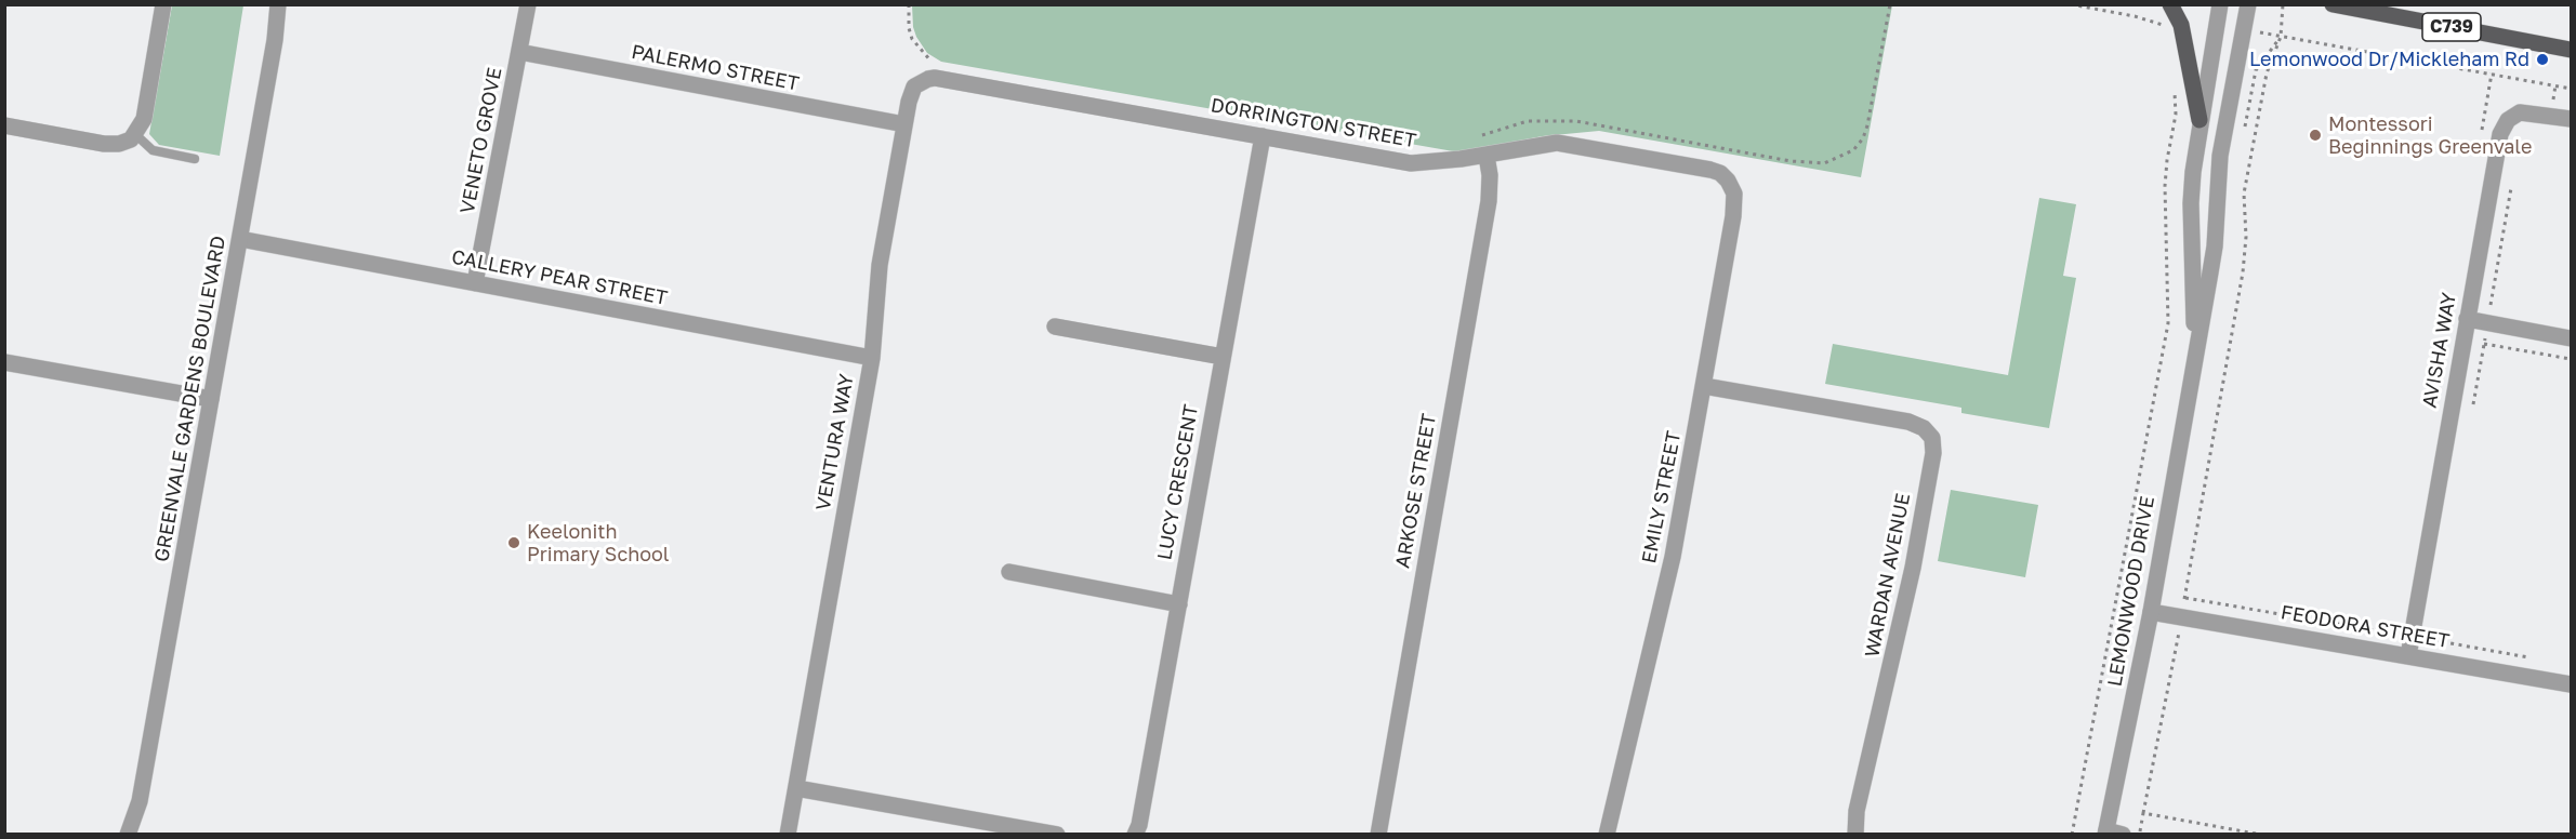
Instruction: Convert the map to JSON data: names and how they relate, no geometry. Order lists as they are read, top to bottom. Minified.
{"streets":{"main road":["C739"],"street":["PALERMO STREET","DORRINGTON STREET","VENETO GROVE","CALLERY PEAR STREET","AVISHA WAY","GREENVALE GARDENS BOULEVARD","VENTURA WAY","LUCY CRESCENT","ARKOSE STREET","EMILY STREET","WARDAN AVENUE","LEMONWOOD DRIVE","FEODORA STREET"]},"crossings":[["PALERMO STREET","VENETO GROVE"],["PALERMO STREET","VENTURA WAY"],["DORRINGTON STREET","VENTURA WAY"],["DORRINGTON STREET","LUCY CRESCENT"],["DORRINGTON STREET","ARKOSE STREET"],["DORRINGTON STREET","EMILY STREET"],["VENETO GROVE","CALLERY PEAR STREET"],["CALLERY PEAR STREET","GREENVALE GARDENS BOULEVARD"],["CALLERY PEAR STREET","VENTURA WAY"],["AVISHA WAY","FEODORA STREET"],["EMILY STREET","WARDAN AVENUE"],["LEMONWOOD DRIVE","FEODORA STREET"]],"places":["Lemonwood Dr/Mickleham Rd","Montessori Beginnings Greenvale","Keelonith Primary School"]}
